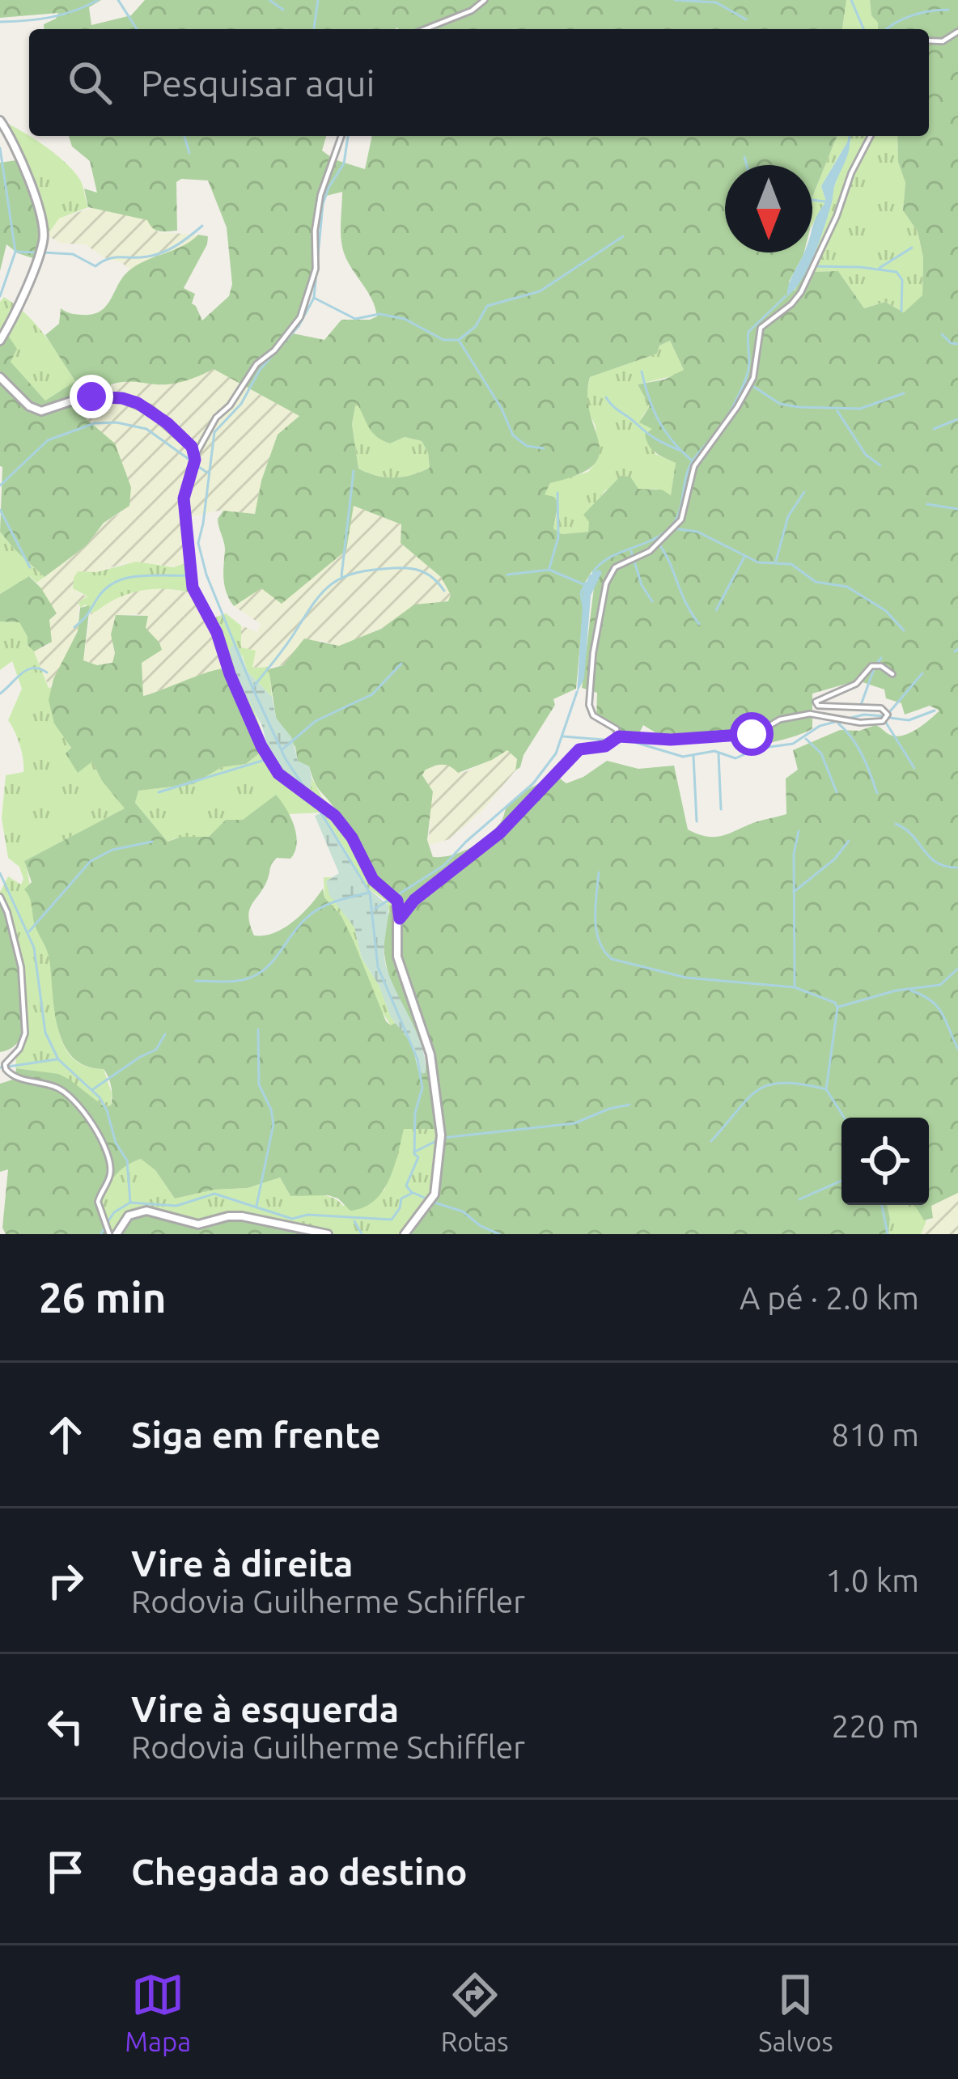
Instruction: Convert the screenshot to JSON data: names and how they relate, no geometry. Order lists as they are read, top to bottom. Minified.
{"north":"bottom","page":{"search":"Pesquisar aqui","heading":["26 min","A pé · 2.0 km"],"list":[["Siga em frente","810 m"],["Vire à direita","Rodovia Guilherme Schiffler","1.0 km"],["Vire à esquerda","Rodovia Guilherme Schiffler","220 m"],"Chegada ao destino"],"nav":["Mapa","Rotas","Salvos"]}}
